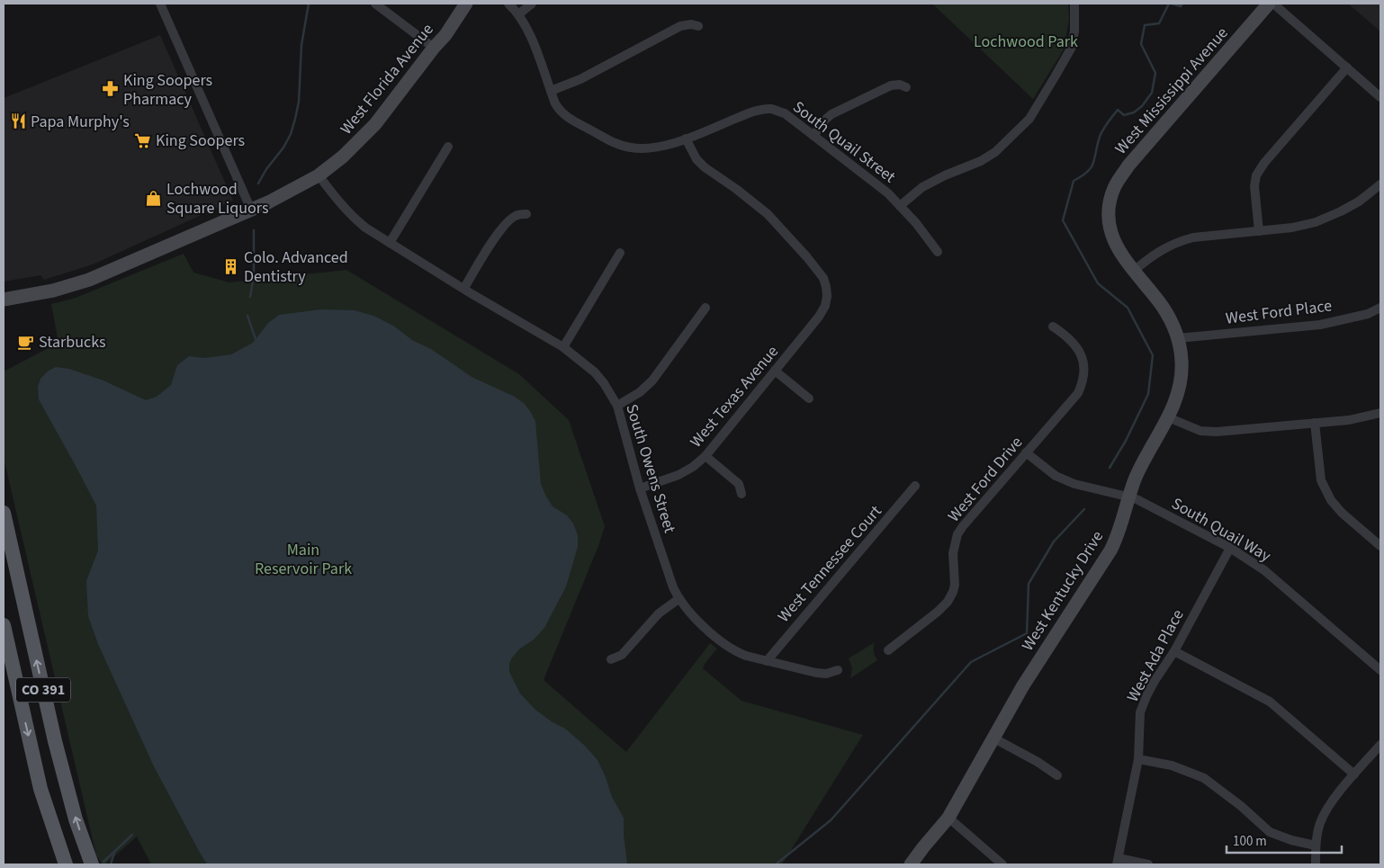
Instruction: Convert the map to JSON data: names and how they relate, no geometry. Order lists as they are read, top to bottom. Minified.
{"streets":{"main road":["CO 391"],"street":["West Florida Avenue","West Mississippi Avenue","South Quail Street","West Ford Place","West Texas Avenue","South Owens Street","West Ford Drive","South Quail Way","West Tennessee Court","West Kentucky Drive","West Ada Place"]},"crossings":[["West Florida Avenue","South Owens Street"],["West Mississippi Avenue","West Ford Place"],["West Mississippi Avenue","West Kentucky Drive"],["South Quail Street","West Texas Avenue"],["West Ford Place","West Kentucky Drive"],["West Texas Avenue","South Owens Street"],["South Owens Street","West Tennessee Court"],["West Ford Drive","South Quail Way"],["South Quail Way","West Kentucky Drive"],["South Quail Way","West Ada Place"]],"parks":["Lochwood Park","Main Reservoir Park"],"places":{"pharmacy":["King Soopers Pharmacy"],"restaurant":["Papa Murphy's"],"supermarket":["King Soopers"],"shop":["Lochwood Square Liquors"],"building":["Colo. Advanced Dentistry"],"cafe":["Starbucks"]},"scale_bar":"100 m"}
